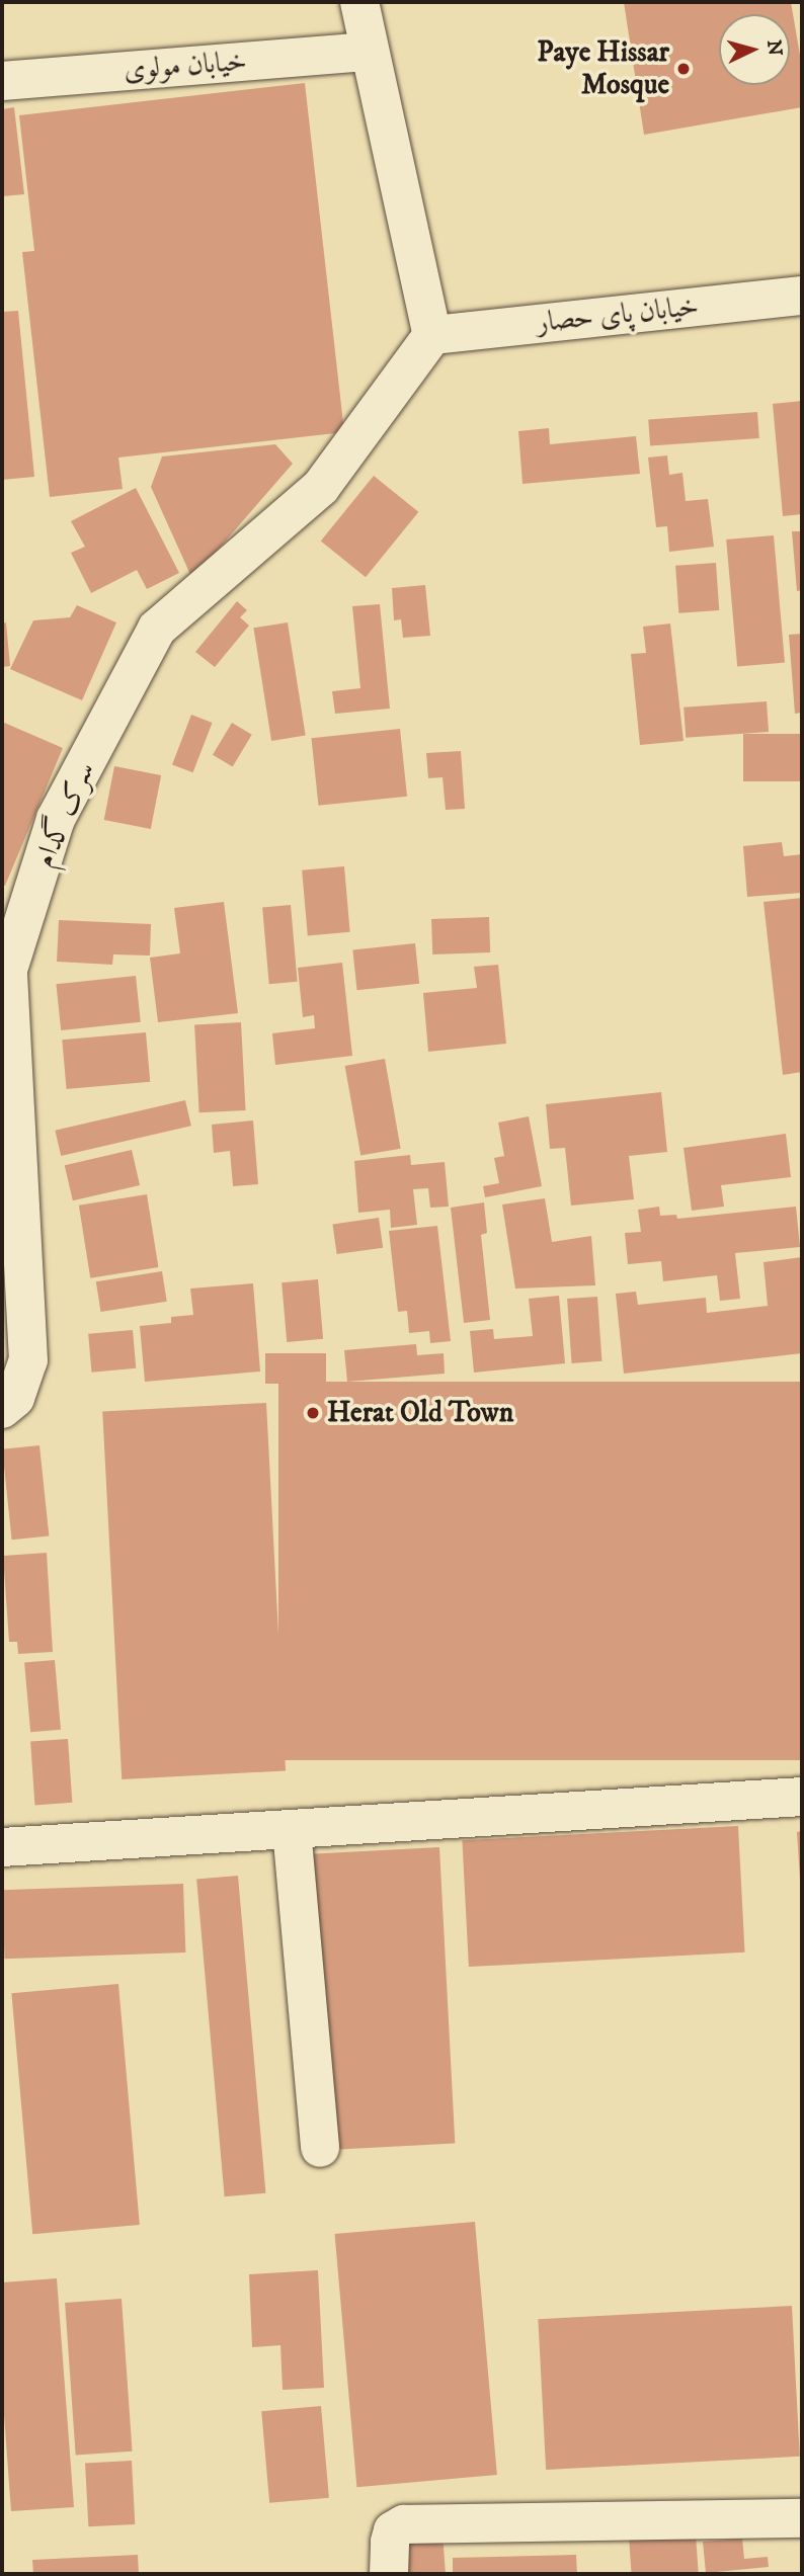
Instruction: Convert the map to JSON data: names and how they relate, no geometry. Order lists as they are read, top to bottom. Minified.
{"streets":{"street":["خیابان مولوی","خیابان پای حصار","سرک گدام"]},"crossings":[["خیابان پای حصار","سرک گدام"]],"places":["Paye Hissar Mosque","Herat Old Town"],"north":"right"}
